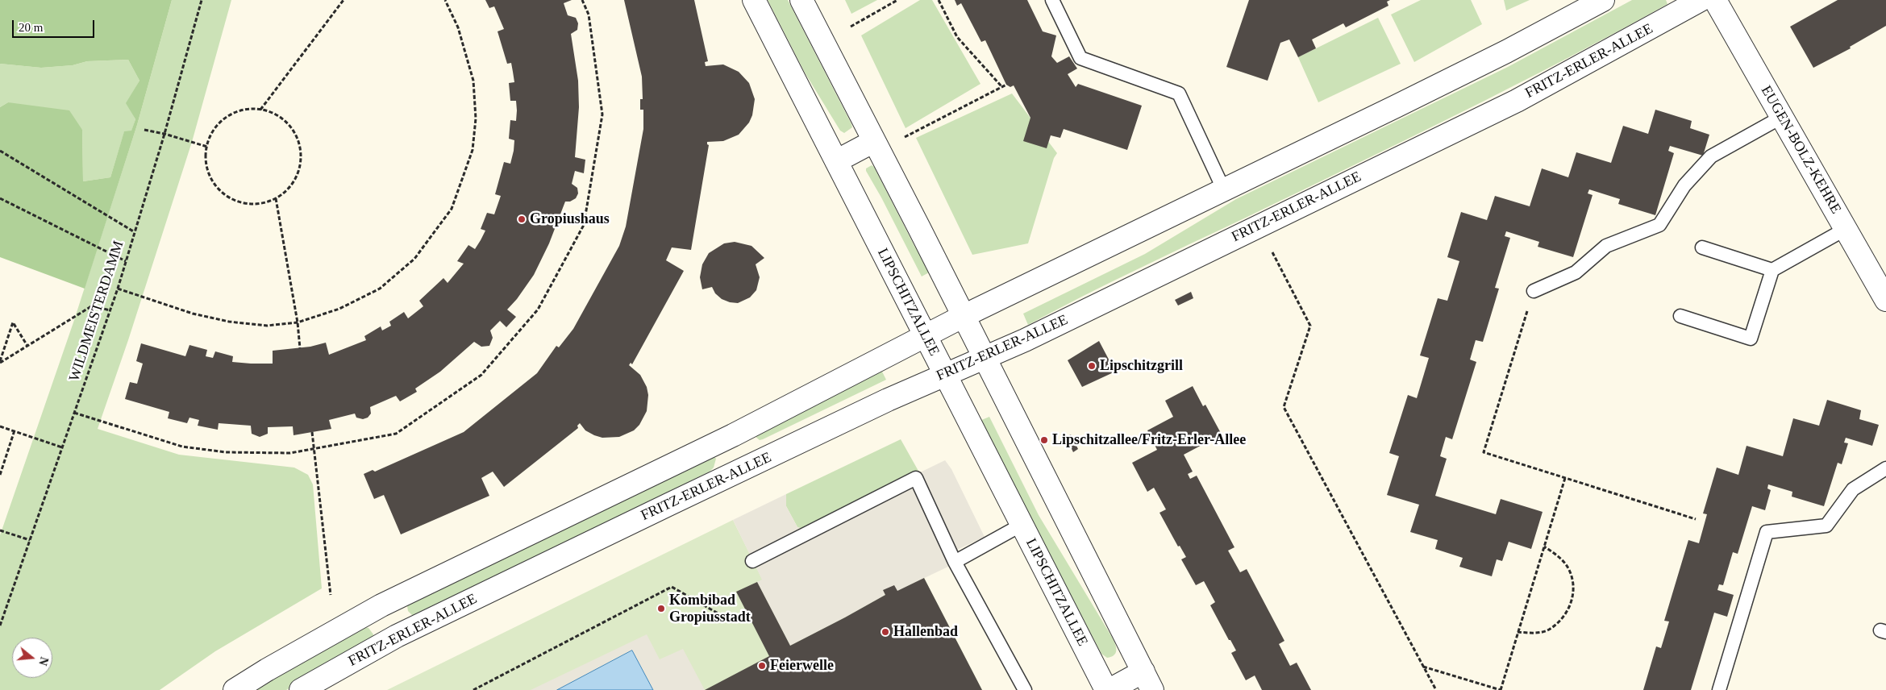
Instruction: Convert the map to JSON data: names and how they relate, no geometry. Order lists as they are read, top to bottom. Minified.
{"streets":{"street":["FRITZ-ERLER-ALLEE","EUGEN-BOLZ-KEHRE","LIPSCHITZALLEE"],"path":["WILDMEISTERDAMM"]},"crossings":[["FRITZ-ERLER-ALLEE","LIPSCHITZALLEE"]],"places":["Gropiushaus","Lipschitzgrill","Lipschitzallee/Fritz-Erler-Allee","Kombibad Gropiusstadt","Hallenbad","Feierwelle"],"scale_bar":"20 m","north":"right"}
